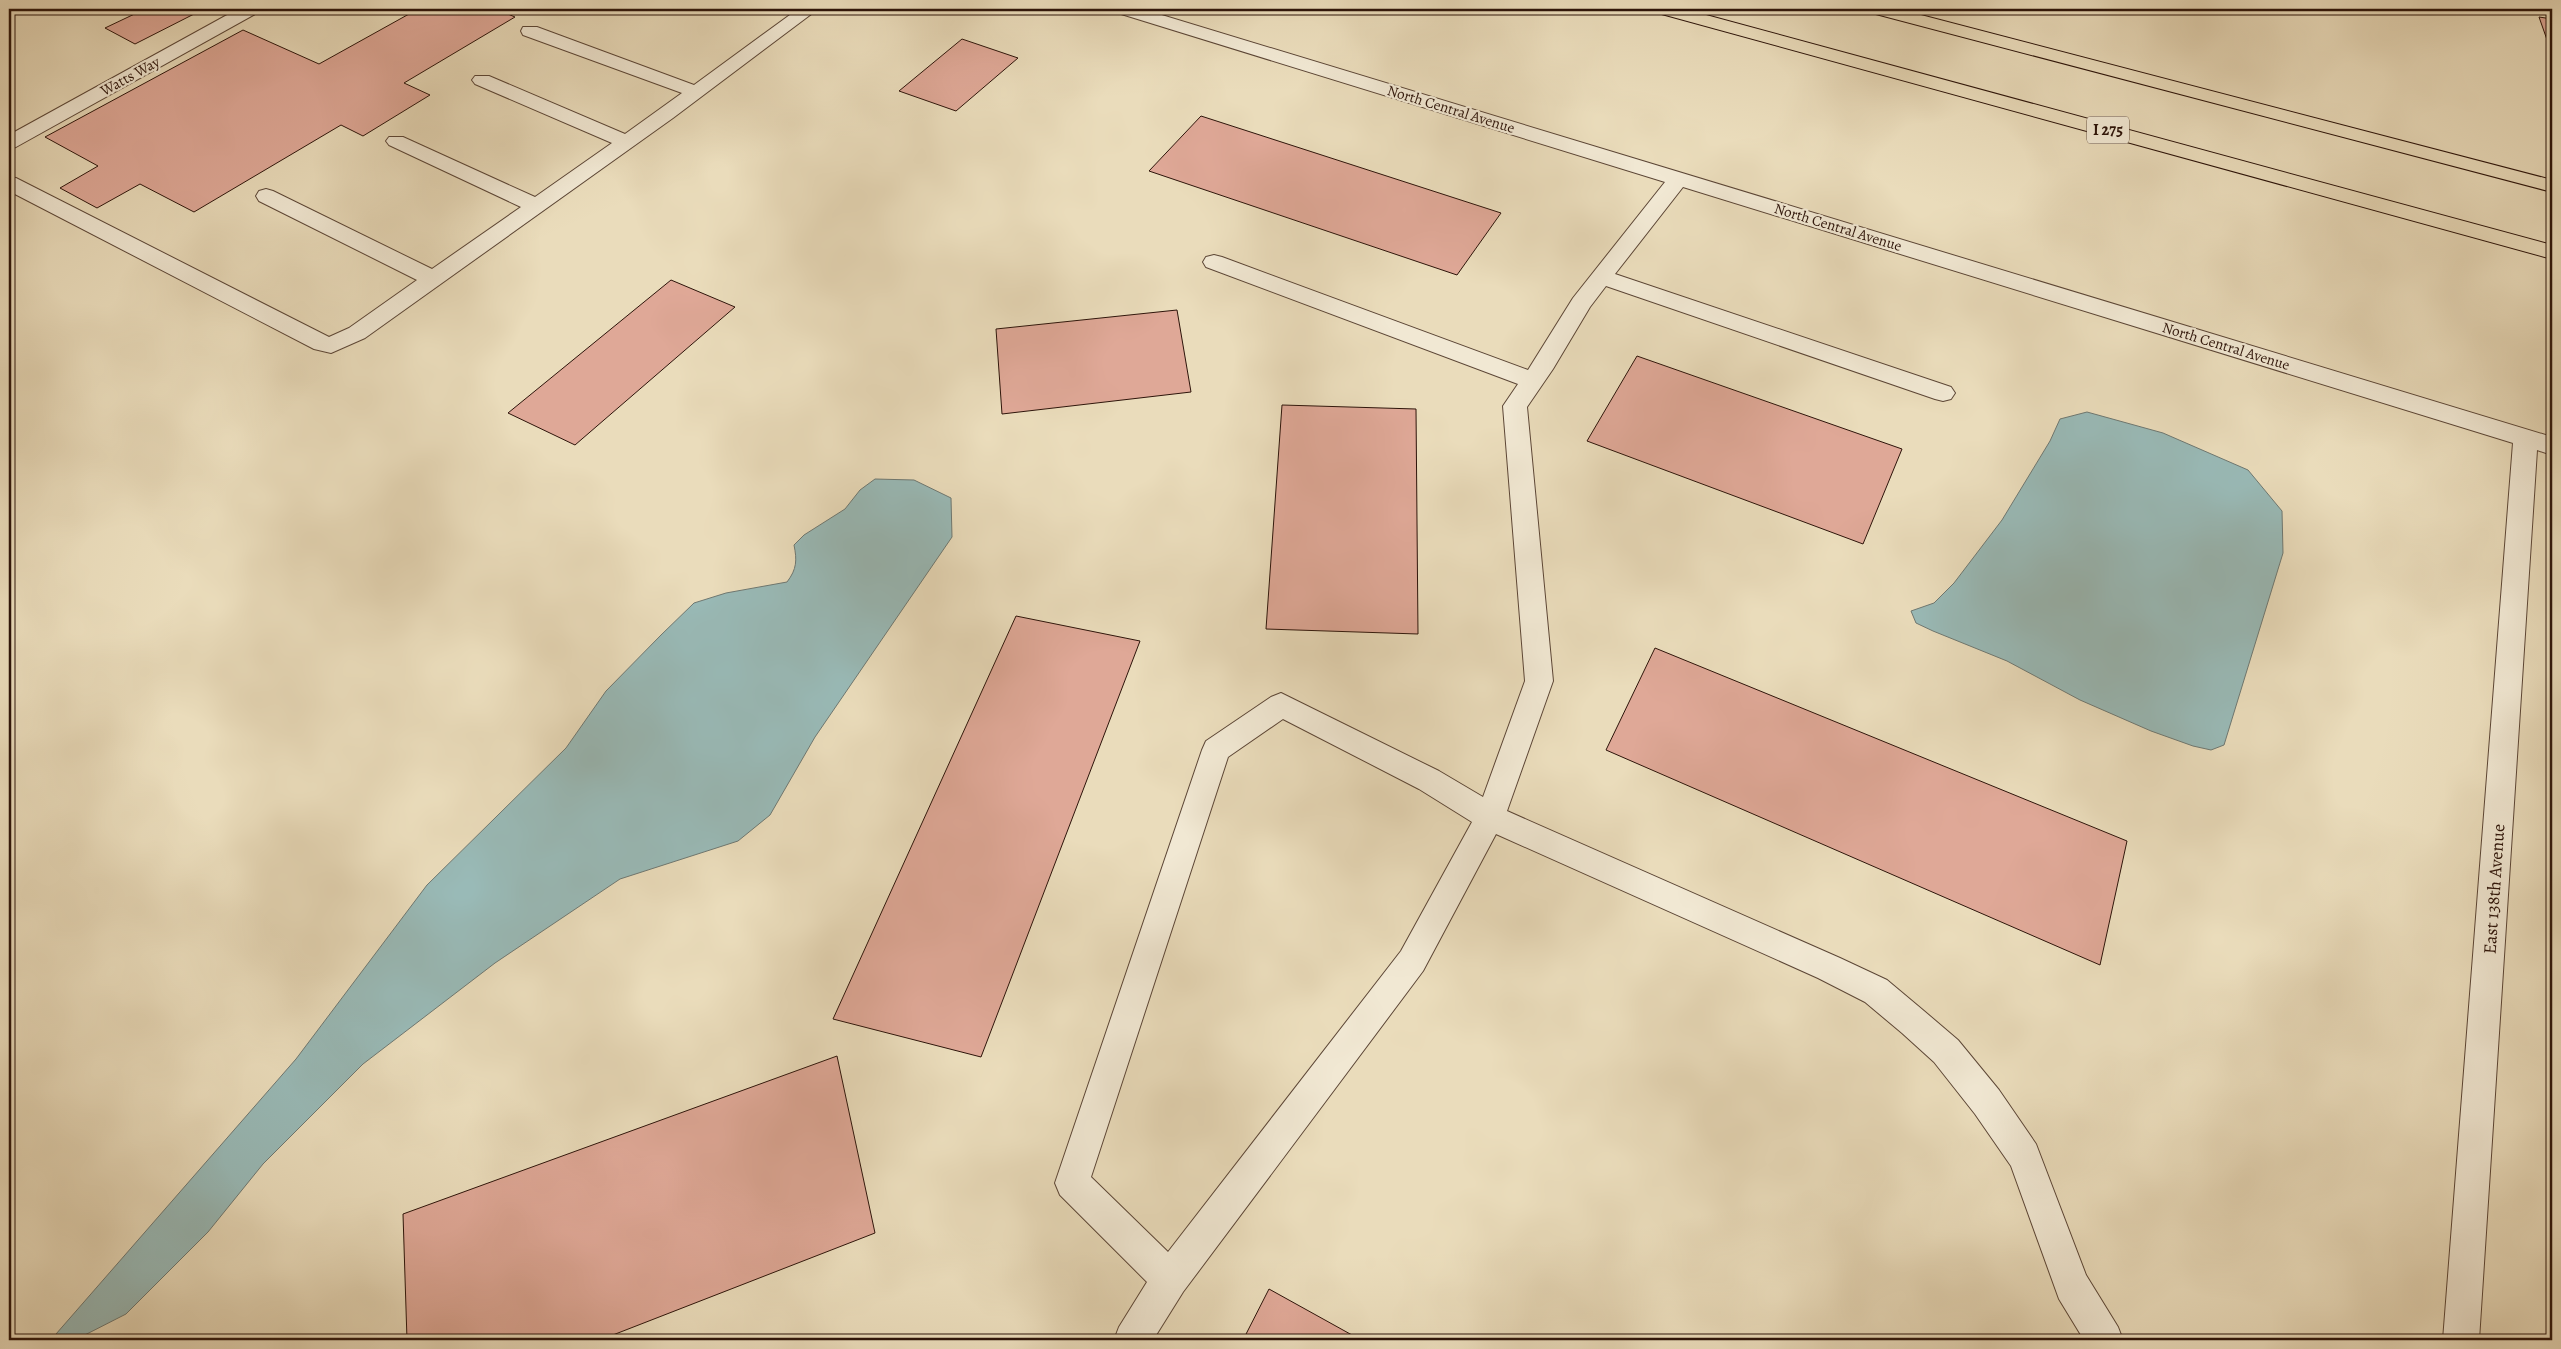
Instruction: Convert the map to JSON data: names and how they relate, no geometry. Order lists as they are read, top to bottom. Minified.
{"streets":{"highway":["I 275"],"street":["Watts Way","North Central Avenue","East 138th Avenue"]},"crossings":[["North Central Avenue","East 138th Avenue"]]}
